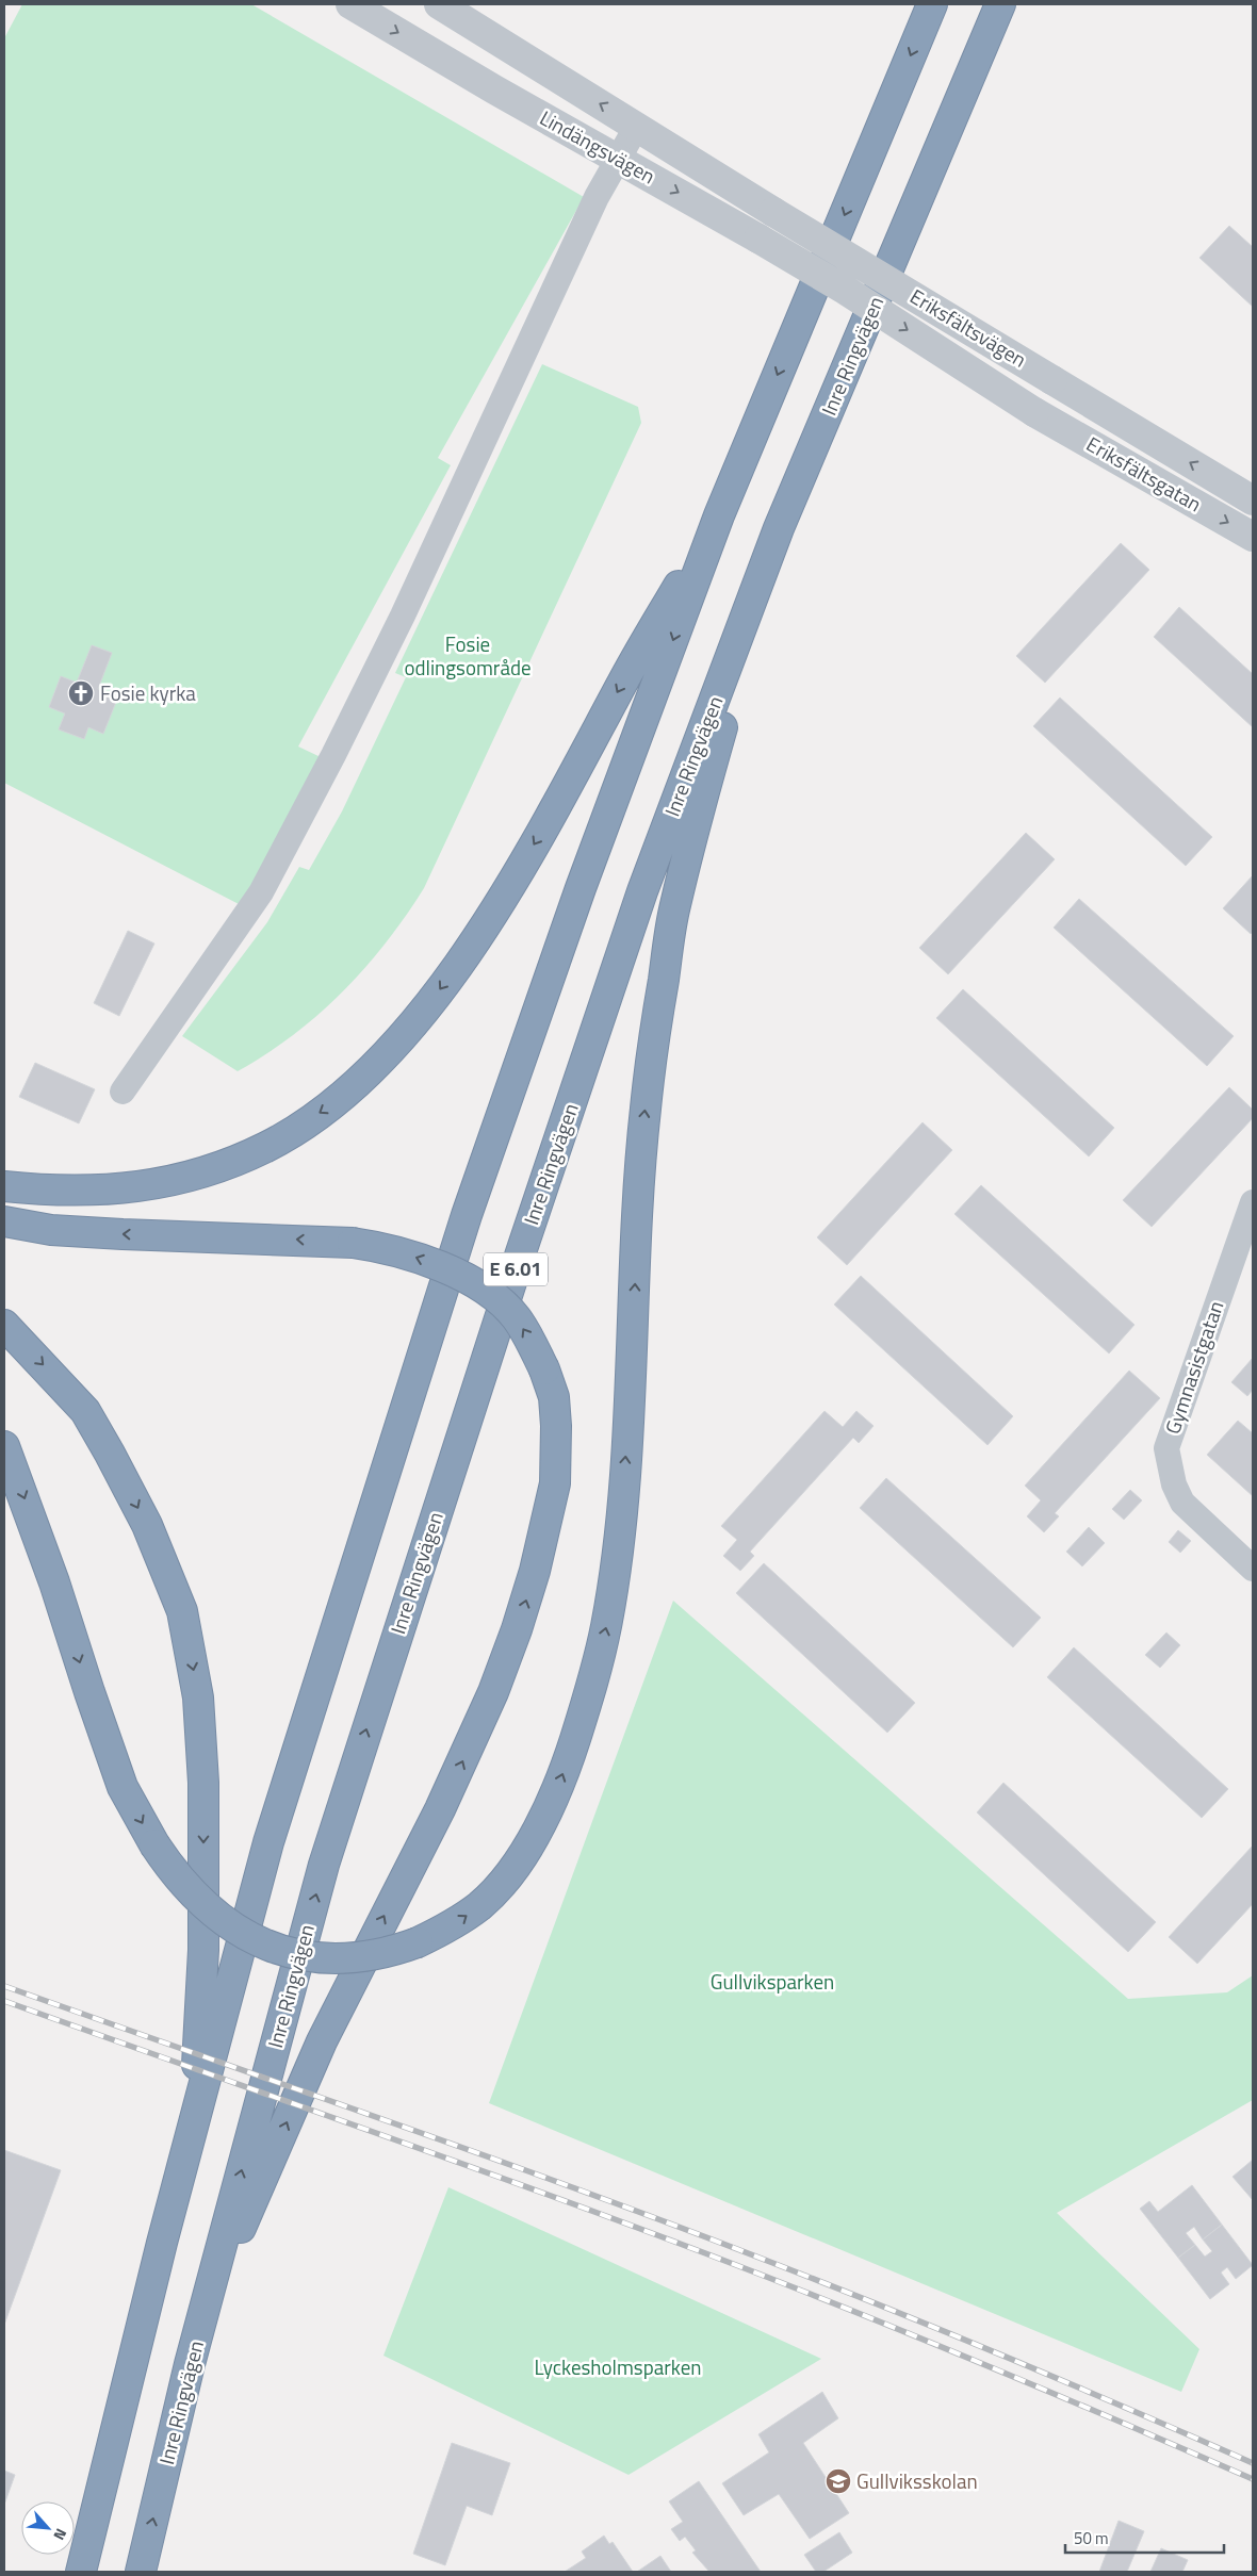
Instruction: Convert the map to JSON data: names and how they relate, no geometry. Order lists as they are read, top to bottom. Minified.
{"streets":{"highway":["Inre Ringvägen","E 6.01"],"street":["Lindängsvägen","Eriksfältsvägen","Eriksfältsgatan","Gymnasistgatan"]},"crossings":[["Lindängsvägen","Eriksfältsvägen"],["Eriksfältsvägen","Eriksfältsgatan"]],"parks":["Fosie odlingsområde","Gullviksparken","Lyckesholmsparken"],"places":{"church":["Fosie kyrka"],"school or university":["Gullviksskolan"]},"scale_bar":"50 m","north":"bottom right"}
